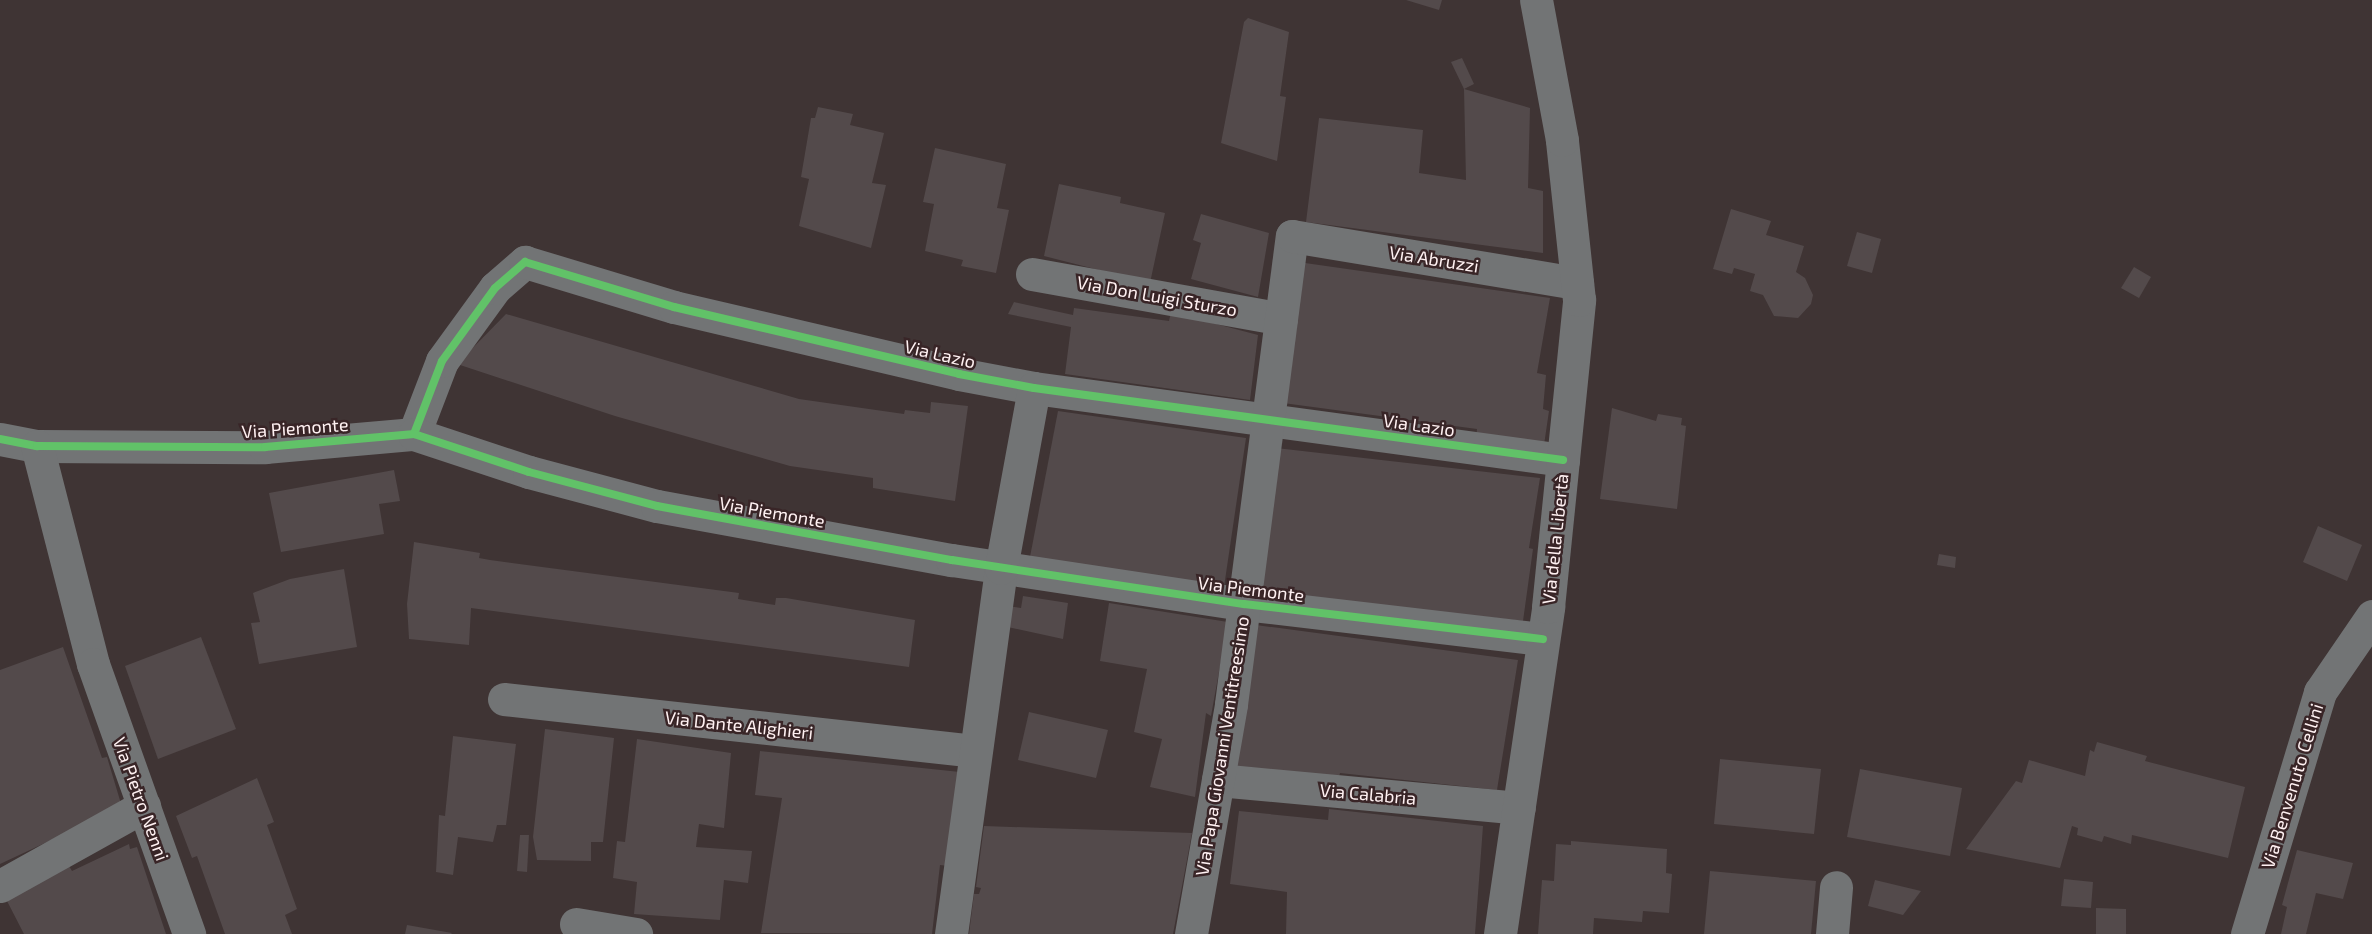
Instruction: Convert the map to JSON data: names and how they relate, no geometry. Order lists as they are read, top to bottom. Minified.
{"streets":{"street":["Via Abruzzi","Via Don Luigi Sturzo","Via Lazio","Via Piemonte","Via della Libertà","Via Dante Alighieri","Via Papa Giovanni Ventitreesimo","Via Benvenuto Cellini","Via Calabria","Via Pietro Nenni"]},"crossings":[["Via Abruzzi","Via della Libertà"],["Via Abruzzi","Via Papa Giovanni Ventitreesimo"],["Via Don Luigi Sturzo","Via Papa Giovanni Ventitreesimo"],["Via Lazio","Via Piemonte"],["Via Lazio","Via della Libertà"],["Via Lazio","Via Papa Giovanni Ventitreesimo"],["Via Piemonte","Via della Libertà"],["Via Piemonte","Via Papa Giovanni Ventitreesimo"],["Via Piemonte","Via Pietro Nenni"],["Via della Libertà","Via Calabria"],["Via Papa Giovanni Ventitreesimo","Via Calabria"]]}
